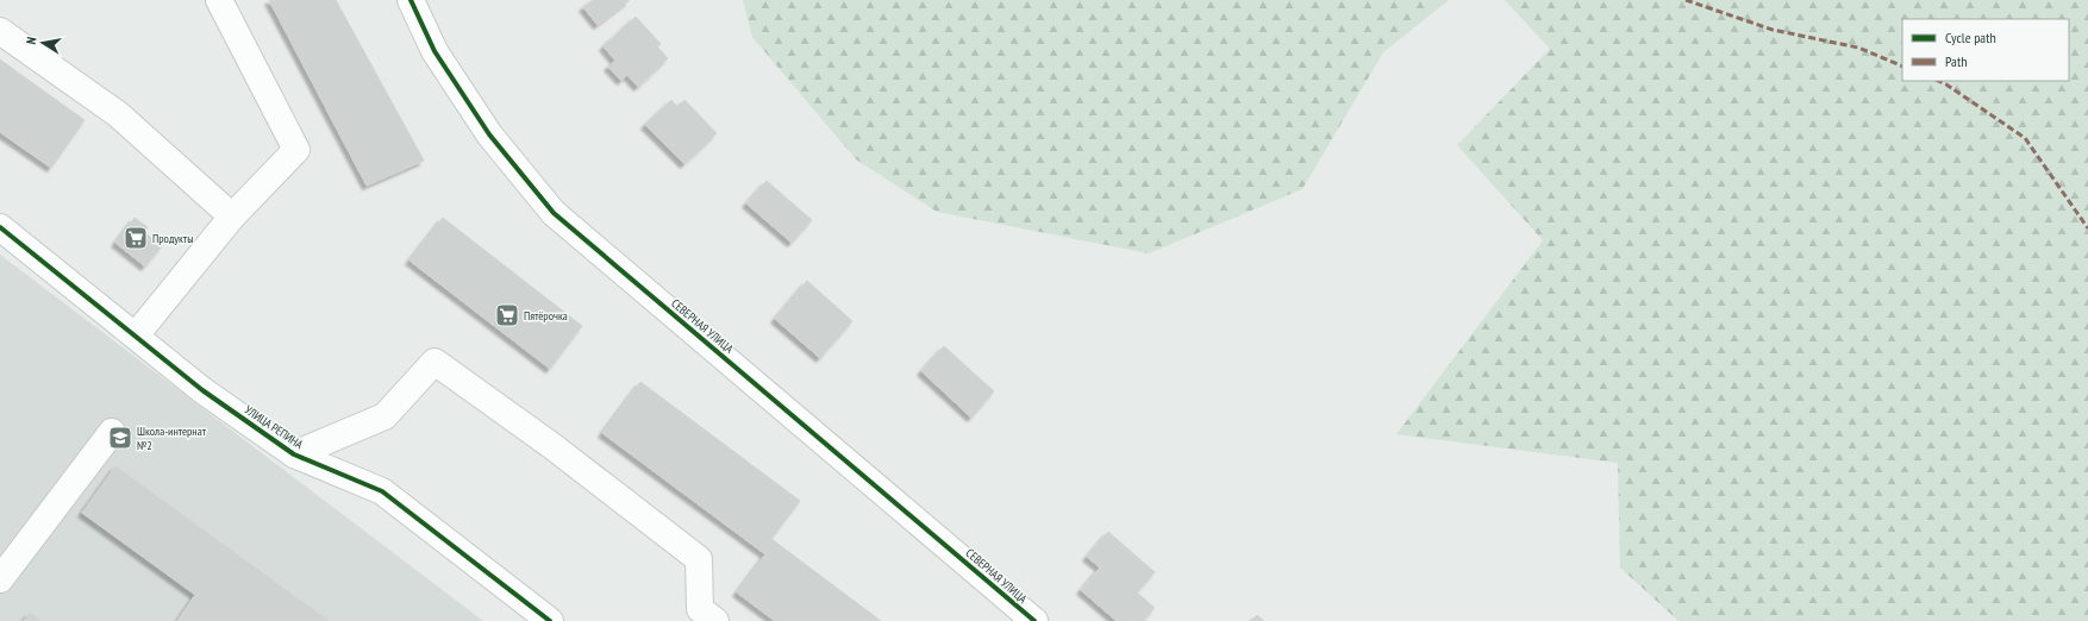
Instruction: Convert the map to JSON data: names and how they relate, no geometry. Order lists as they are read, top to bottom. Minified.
{"streets":{"street":["СЕВЕРНАЯ УЛИЦА","УЛИЦА РЕПИНА"]},"places":{"supermarket":["Продукты","Пятёрочка"],"school or university":["Школа-интернат №2"]},"legend":["Cycle path","Path"],"north":"left"}
